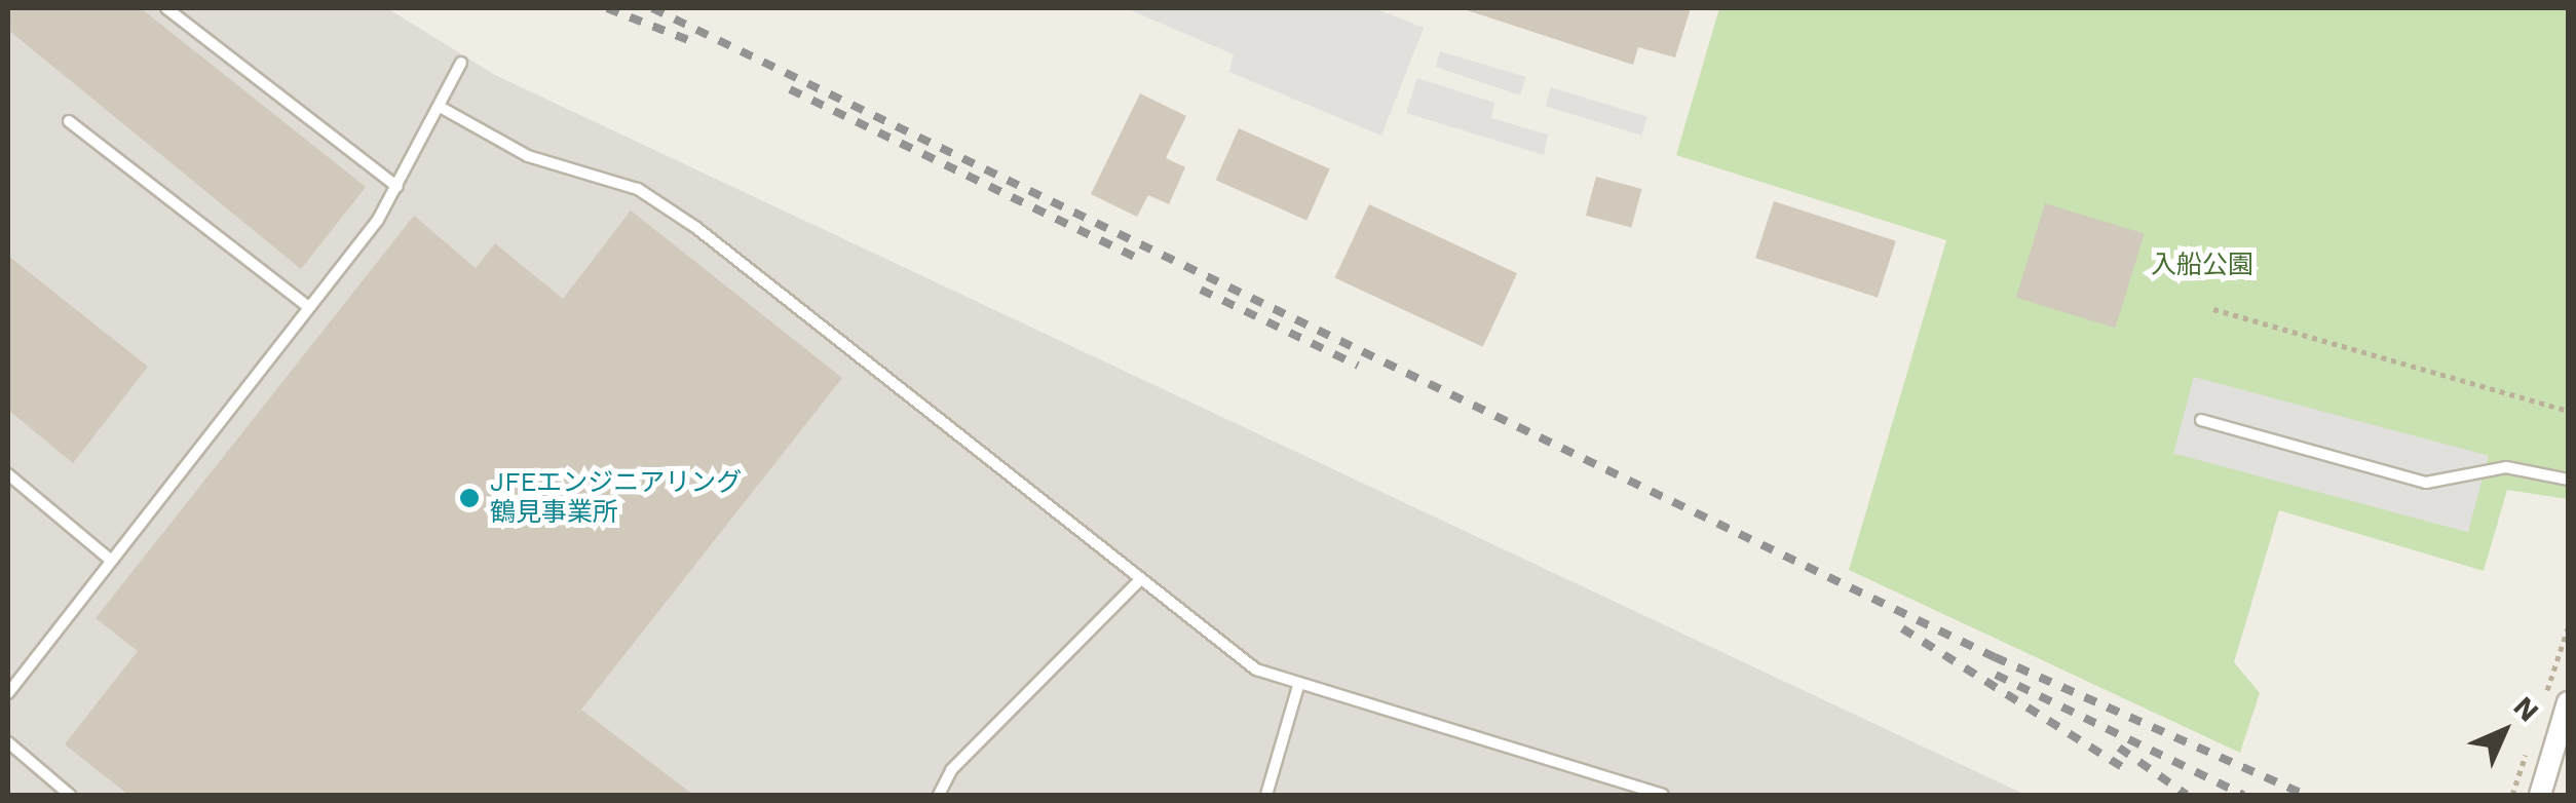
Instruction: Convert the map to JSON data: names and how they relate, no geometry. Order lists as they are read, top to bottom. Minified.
{"parks":["入船公園"],"places":["JFEエンジニアリング 鶴見事業所"],"north":"top right"}
